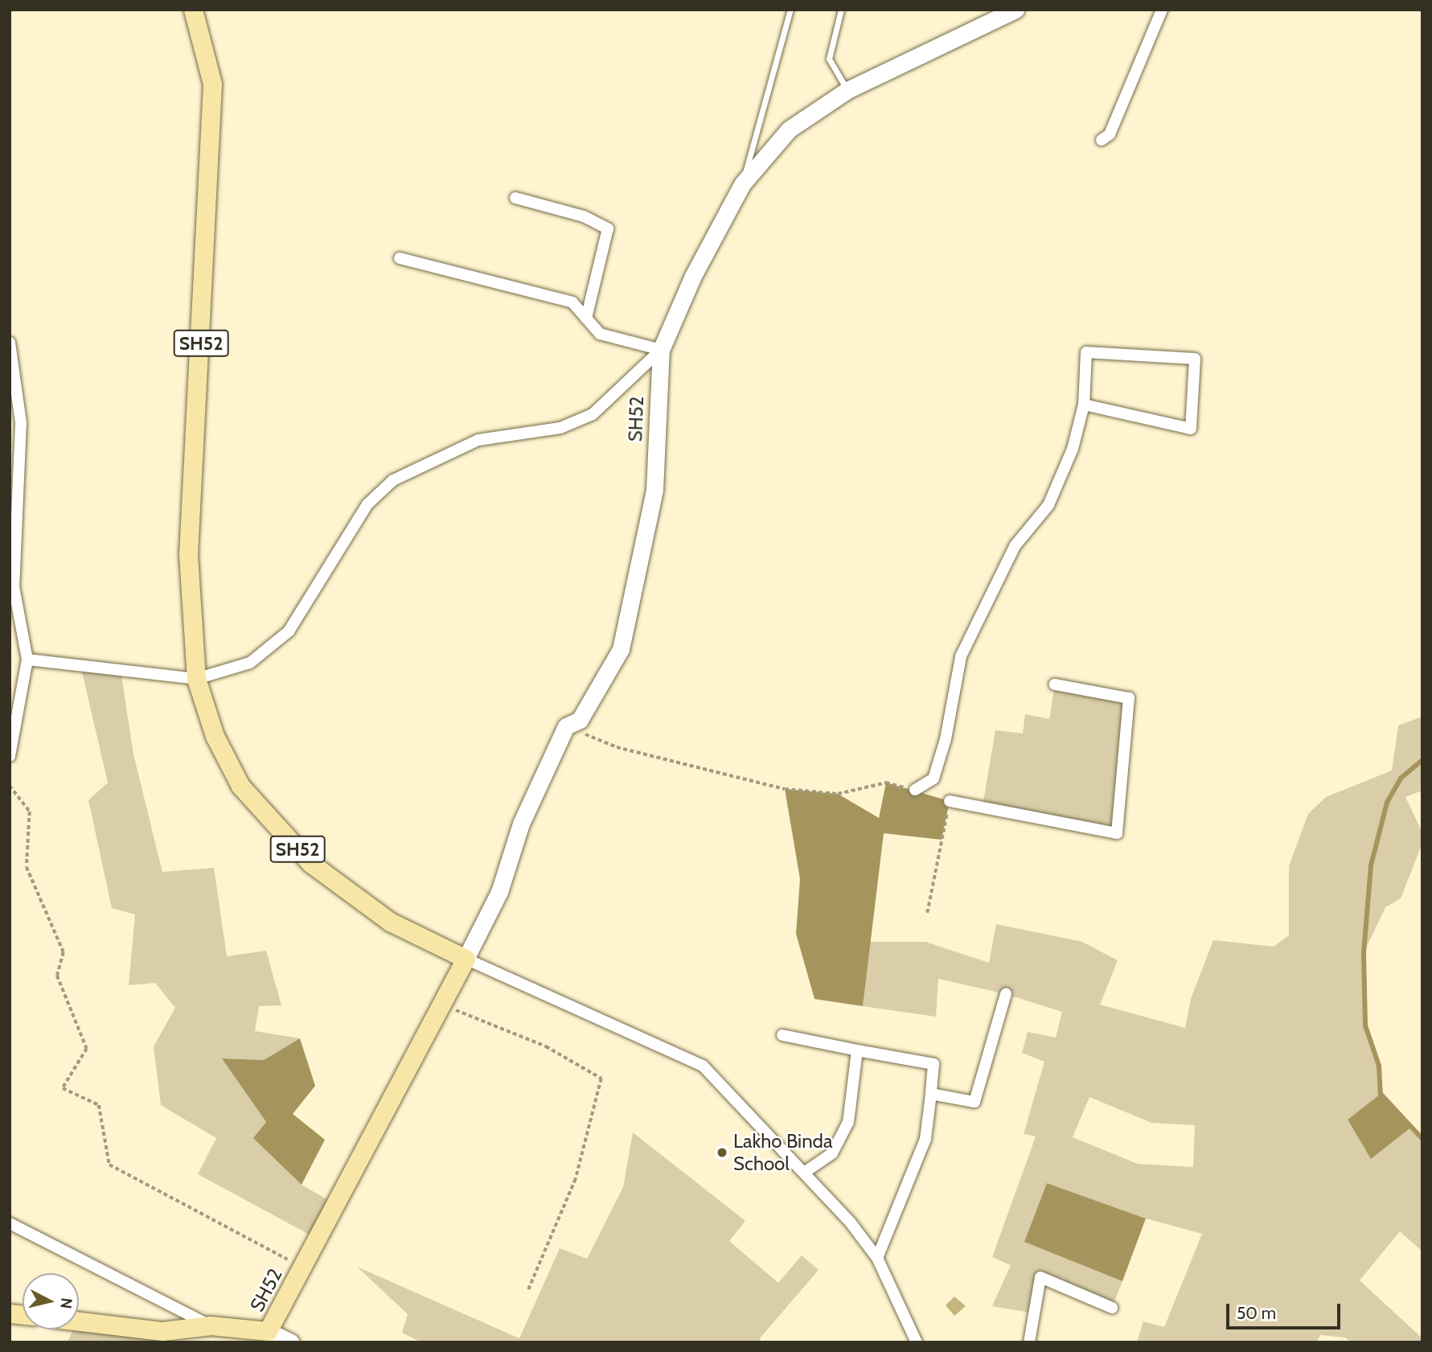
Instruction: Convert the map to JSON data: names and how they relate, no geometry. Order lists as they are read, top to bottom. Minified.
{"streets":{"main road":["SH52"]},"places":["Lakho Binda School"],"scale_bar":"50 m","north":"right"}
